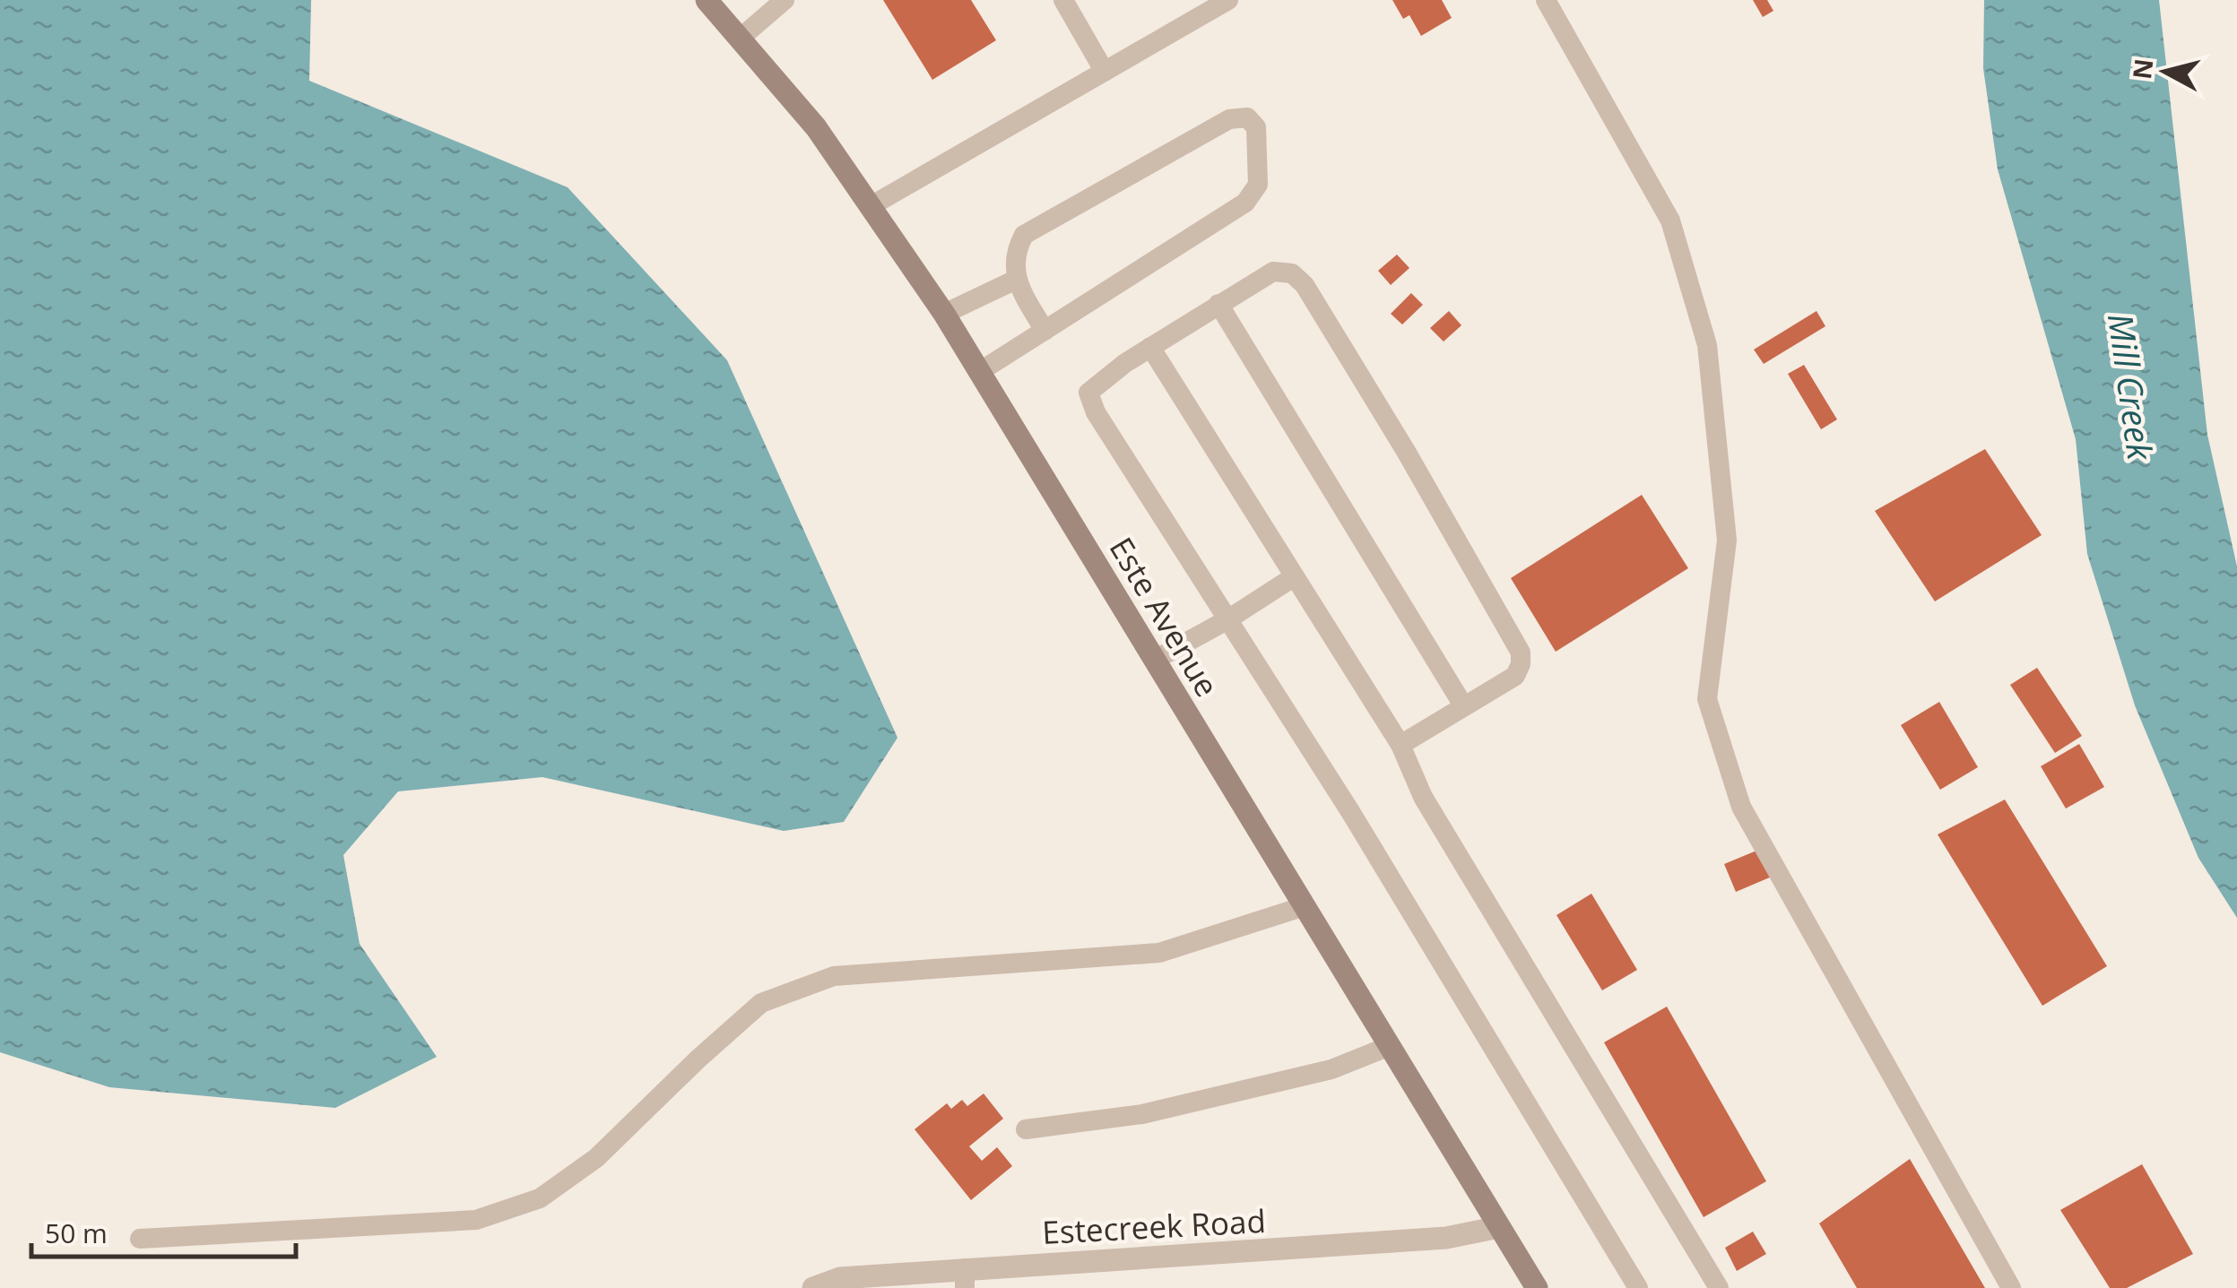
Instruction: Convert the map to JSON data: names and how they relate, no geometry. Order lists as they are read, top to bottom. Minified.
{"streets":{"street":["Este Avenue","Estecreek Road"]},"crossings":[["Este Avenue","Estecreek Road"]],"water":["Mill Creek"],"scale_bar":"50 m","north":"left"}
